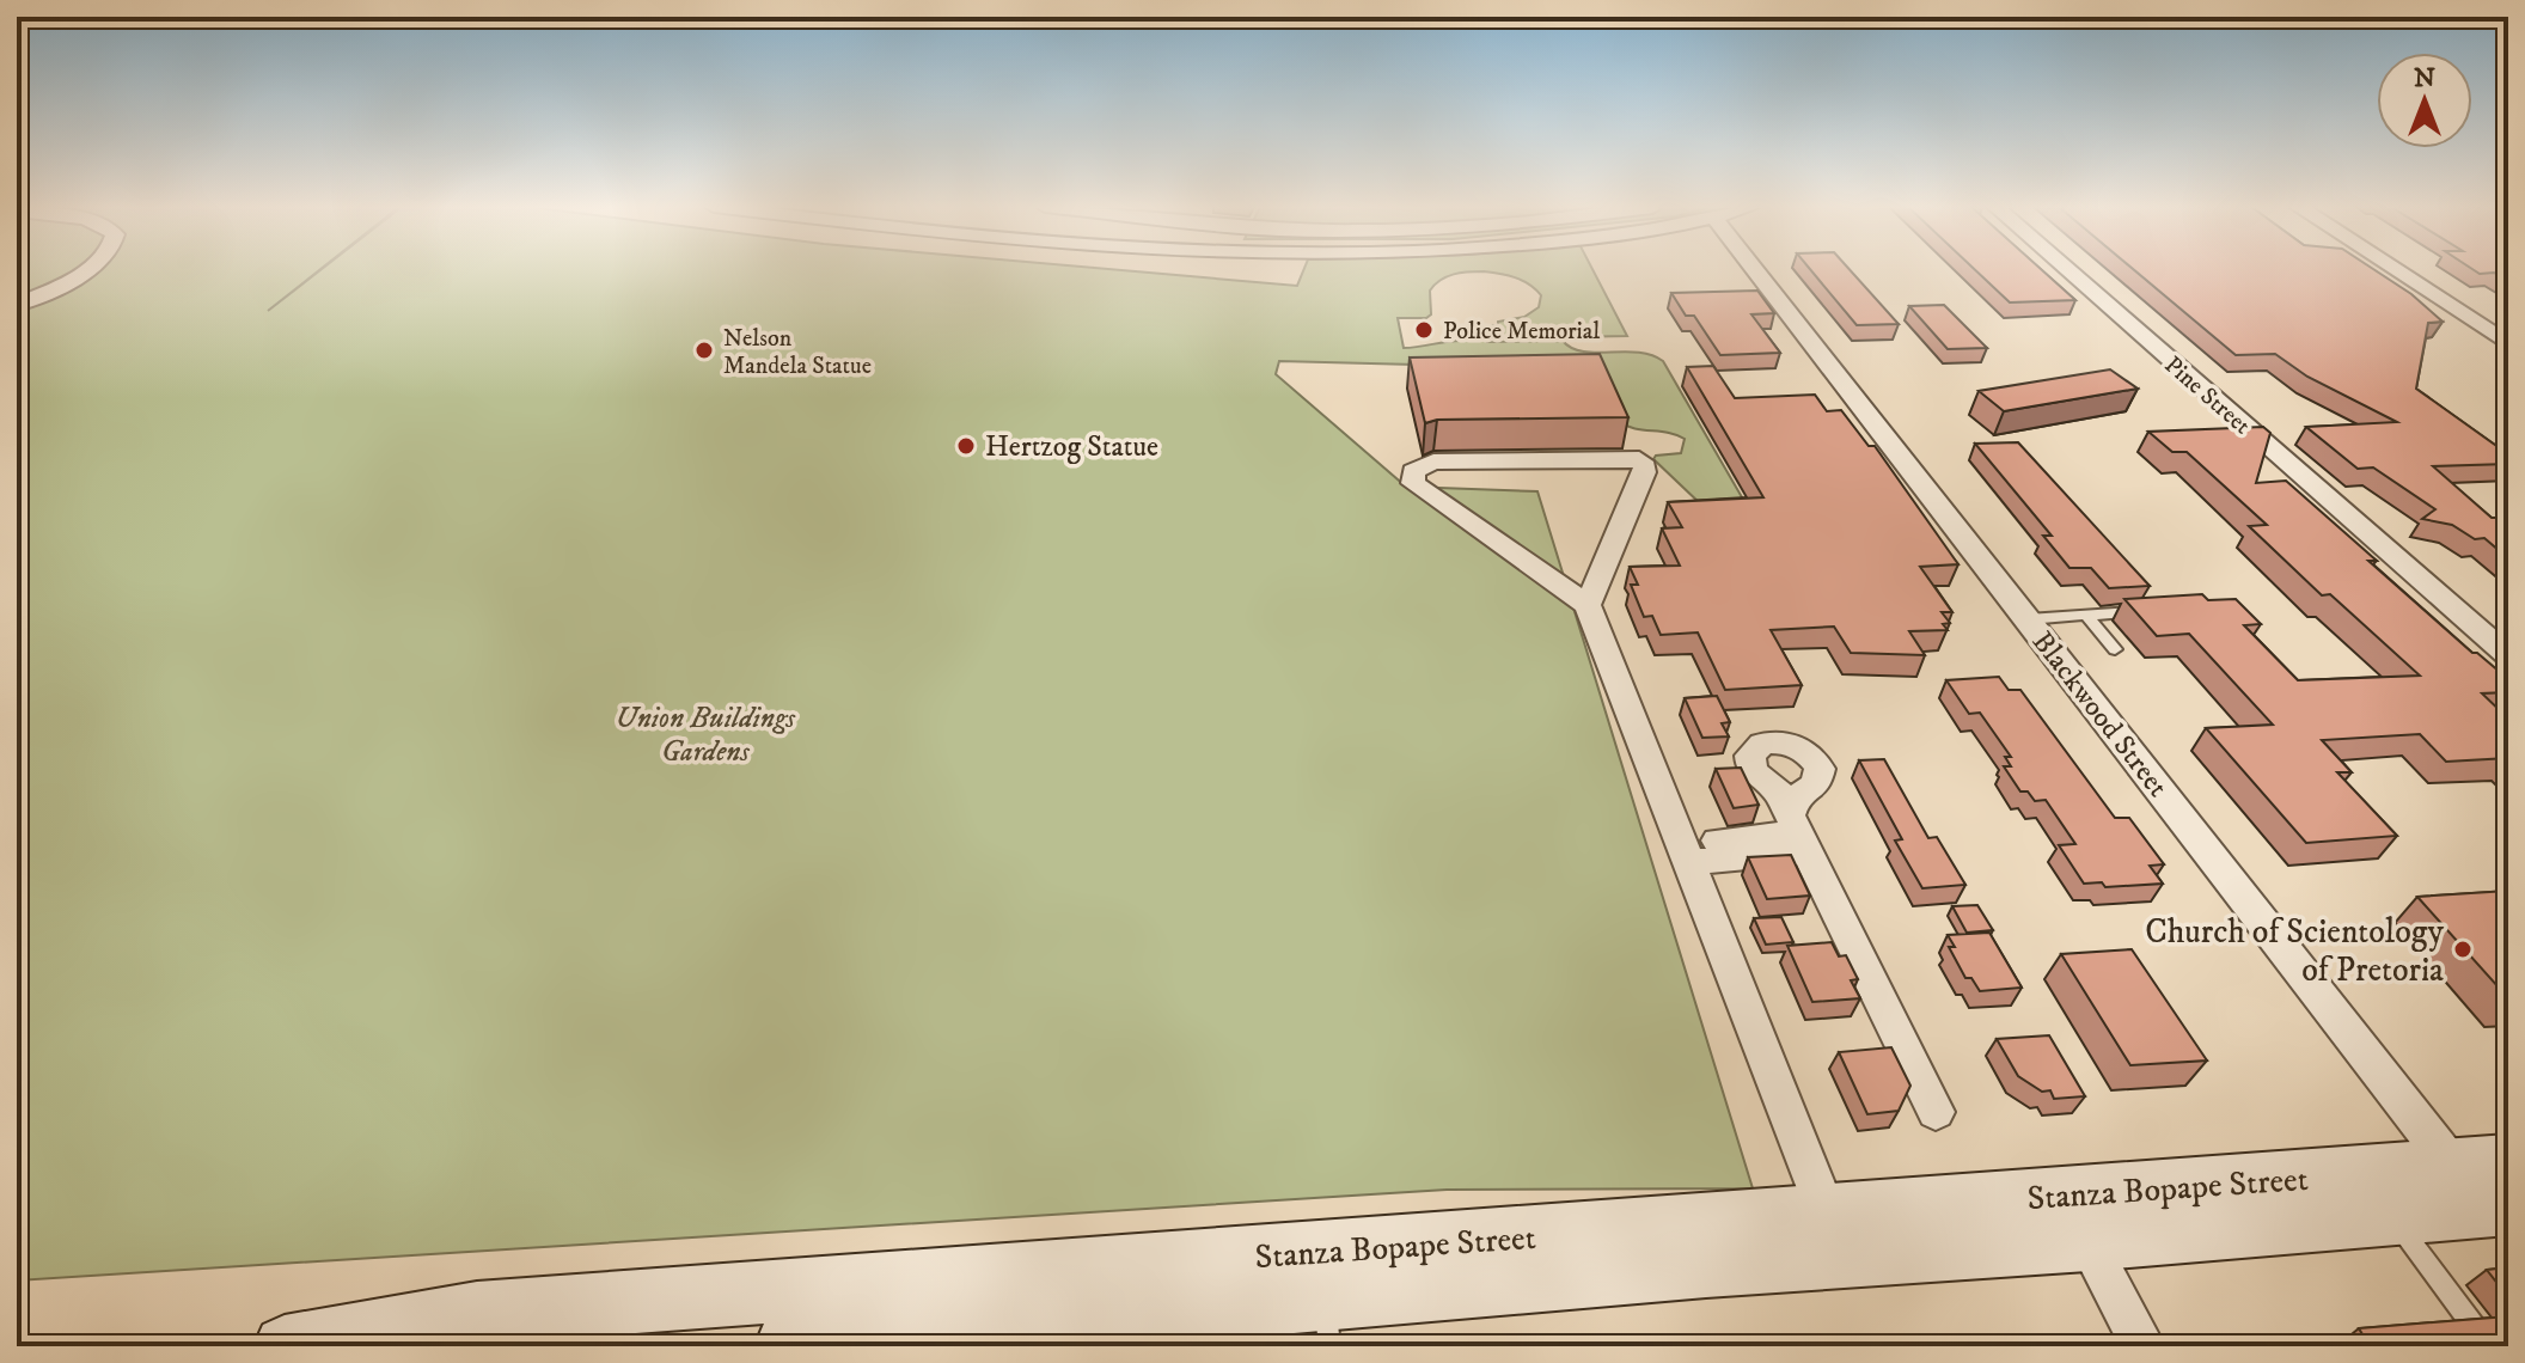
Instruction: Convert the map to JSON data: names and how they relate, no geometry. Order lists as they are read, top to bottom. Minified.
{"streets":{"main road":["Stanza Bopape Street"],"street":["Pine Street","Blackwood Street"]},"crossings":[["Blackwood Street","Stanza Bopape Street"]],"parks":["Union Buildings Gardens"],"places":["Police Memorial","Nelson Mandela Statue","Hertzog Statue","Church of Scientology of Pretoria"],"north":"top"}
